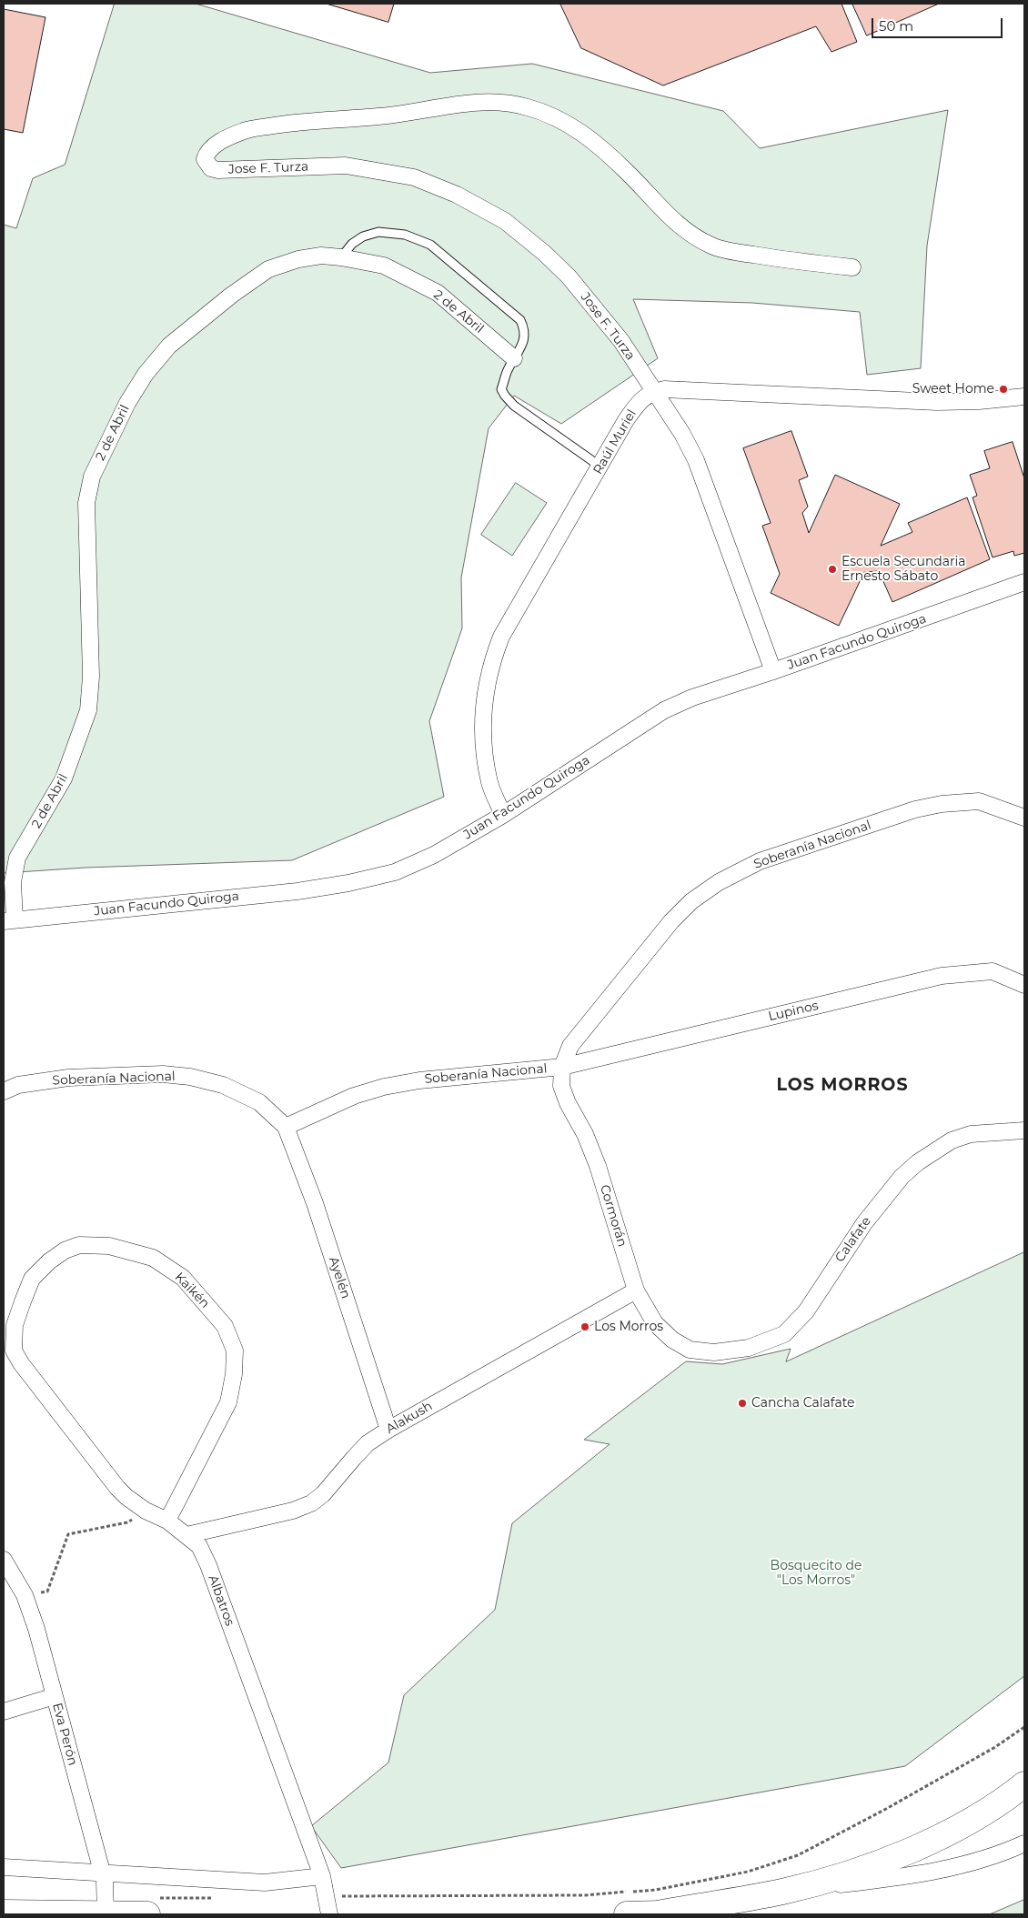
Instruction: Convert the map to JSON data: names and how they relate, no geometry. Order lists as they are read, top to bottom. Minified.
{"streets":{"street":["Jose F. Turza","2 de Abril","Raúl Muriel","Juan Facundo Quiroga","Soberanía Nacional","Lupinos","Cormorán","Calafate","Ayelén","Kaikén","Alakush","Albatros","Eva Perón"]},"crossings":[["Jose F. Turza","Raúl Muriel"],["Jose F. Turza","Juan Facundo Quiroga"],["2 de Abril","Juan Facundo Quiroga"],["Raúl Muriel","Juan Facundo Quiroga"],["Soberanía Nacional","Lupinos"],["Soberanía Nacional","Cormorán"],["Soberanía Nacional","Ayelén"],["Lupinos","Cormorán"],["Cormorán","Calafate"],["Cormorán","Alakush"],["Ayelén","Alakush"],["Kaikén","Albatros"],["Alakush","Albatros"]],"districts":["LOS MORROS"],"parks":["Bosquecito de \"Los Morros\""],"places":["Sweet Home","Escuela Secundaria Ernesto Sábato","Los Morros","Cancha Calafate"],"scale_bar":"50 m"}
